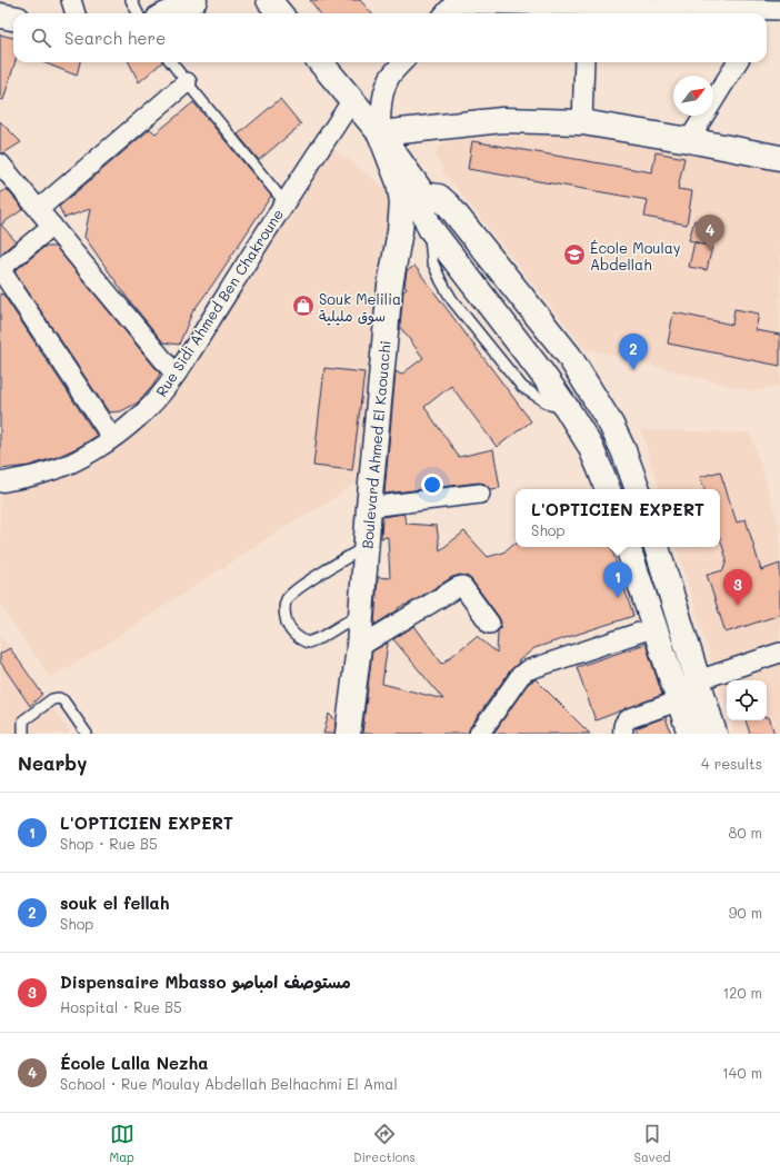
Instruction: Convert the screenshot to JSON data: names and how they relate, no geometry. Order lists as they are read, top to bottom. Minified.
{"streets":{"main road":["Boulevard Ahmed El Kaouachi"],"street":["Rue Sidi Ahmed Ben Chakroune"]},"places":{"school or university":["École Moulay Abdellah"],"shop":["Souk Melilia سوق مليلية"]},"north":"top right","page":{"search":"Search here","pins":["4","2","1","3"],"popup":["L'OPTICIEN EXPERT","Shop"],"heading":["Nearby","4 results"],"list":[{"mark":"1","name":"L'OPTICIEN EXPERT","note":"Shop · Rue B5","value":"80 m"},{"mark":"2","name":"souk el fellah","note":"Shop","value":"90 m"},{"mark":"3","name":"Dispensaire Mbasso مستوصف امباصو","note":"Hospital · Rue B5","value":"120 m"},{"mark":"4","name":"École Lalla Nezha","note":"School · Rue Moulay Abdellah Belhachmi El Amal","value":"140 m"}],"nav":["Map","Directions","Saved"]}}
